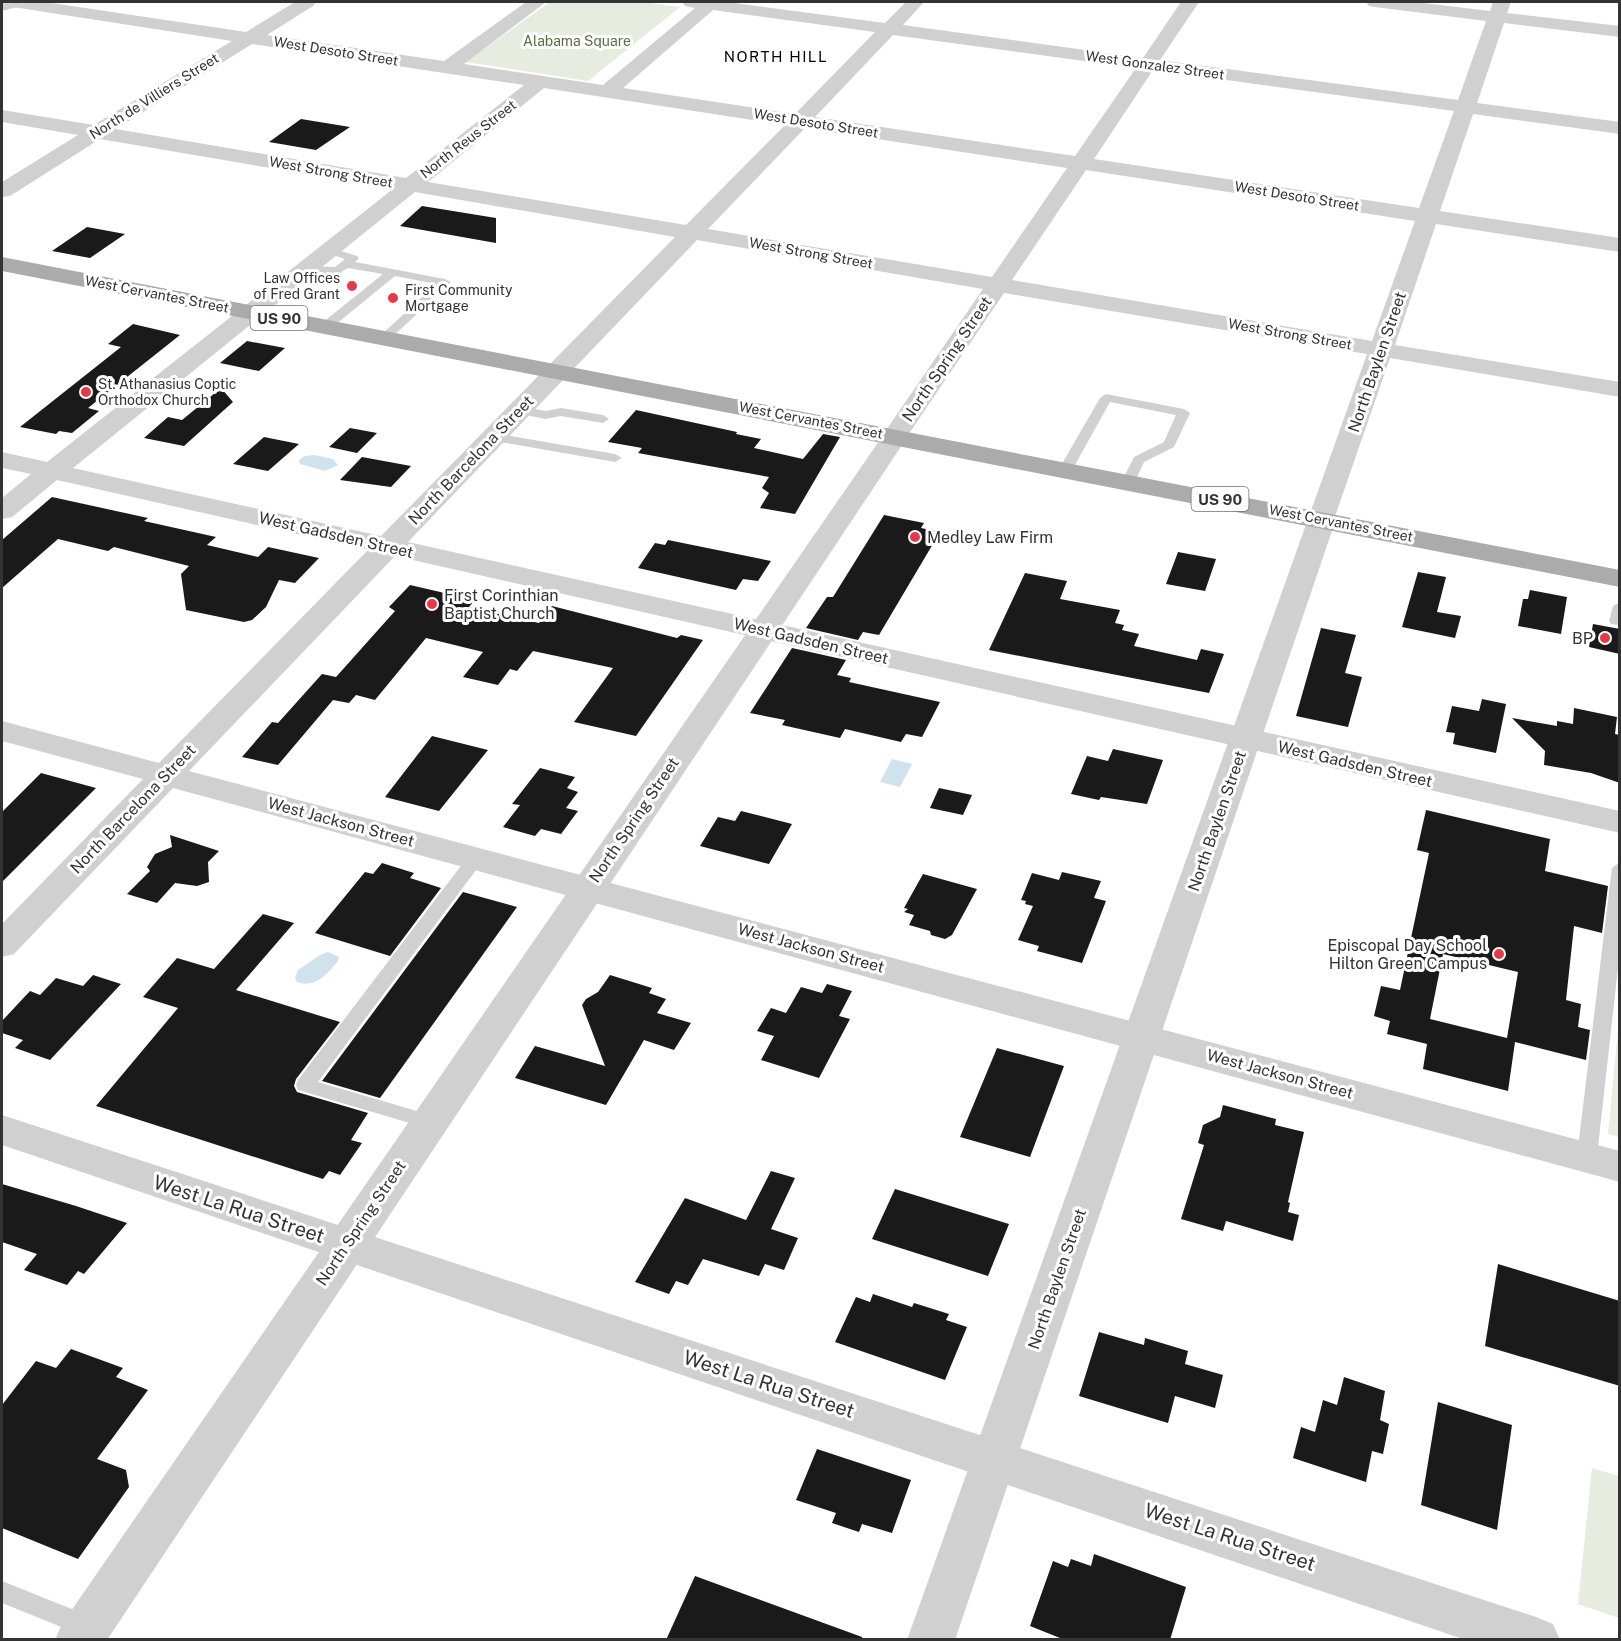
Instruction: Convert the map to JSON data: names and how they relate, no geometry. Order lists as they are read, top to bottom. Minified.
{"streets":{"main road":["West Cervantes Street","US 90"],"street":["West Desoto Street","West Gonzalez Street","North de Villiers Street","North Reus Street","West Strong Street","North Spring Street","North Baylen Street","North Barcelona Street","West Gadsden Street","West Jackson Street","West La Rua Street"]},"crossings":[["West Desoto Street","North de Villiers Street"],["West Desoto Street","North Reus Street"],["West Desoto Street","North Spring Street"],["West Desoto Street","North Baylen Street"],["West Desoto Street","North Barcelona Street"],["West Gonzalez Street","North Spring Street"],["West Gonzalez Street","North Baylen Street"],["West Gonzalez Street","North Barcelona Street"],["North de Villiers Street","West Strong Street"],["North Reus Street","West Strong Street"],["North Reus Street","West Cervantes Street"],["North Reus Street","West Gadsden Street"],["West Strong Street","North Spring Street"],["West Strong Street","North Baylen Street"],["West Strong Street","North Barcelona Street"],["West Cervantes Street","North Spring Street"],["West Cervantes Street","North Baylen Street"],["West Cervantes Street","North Barcelona Street"],["North Spring Street","West Gadsden Street"],["North Spring Street","West Jackson Street"],["North Spring Street","West La Rua Street"],["North Baylen Street","West Gadsden Street"],["North Baylen Street","West Jackson Street"],["North Baylen Street","West La Rua Street"],["North Barcelona Street","West Gadsden Street"],["North Barcelona Street","West Jackson Street"]],"districts":["NORTH HILL"],"parks":["Alabama Square"],"places":["Law Offices of Fred Grant","First Community Mortgage","St. Athanasius Coptic Orthodox Church","Medley Law Firm","First Corinthian Baptist Church","BP","Episcopal Day School Hilton Green Campus"]}
